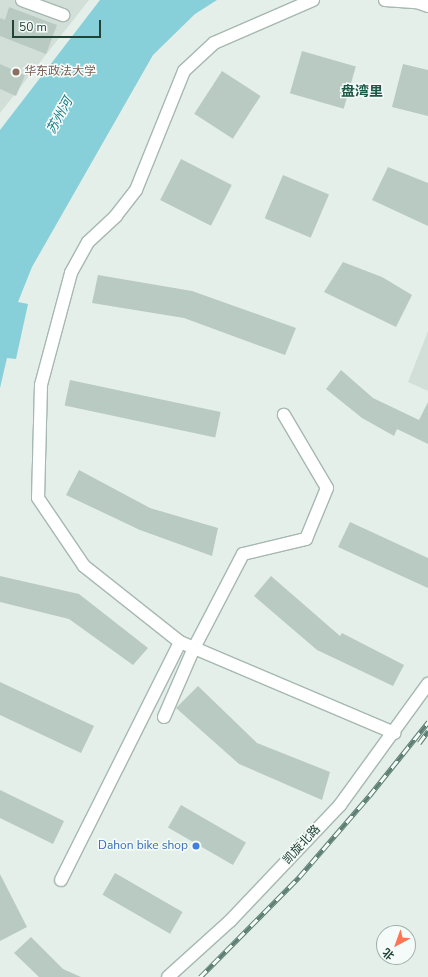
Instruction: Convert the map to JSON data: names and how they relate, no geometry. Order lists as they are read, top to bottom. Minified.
{"streets":{"street":["凯旋北路"]},"districts":["盘湾里"],"water":["苏州河"],"places":["华东政法大学","Dahon bike shop"],"scale_bar":"50 m","north":"bottom left"}
